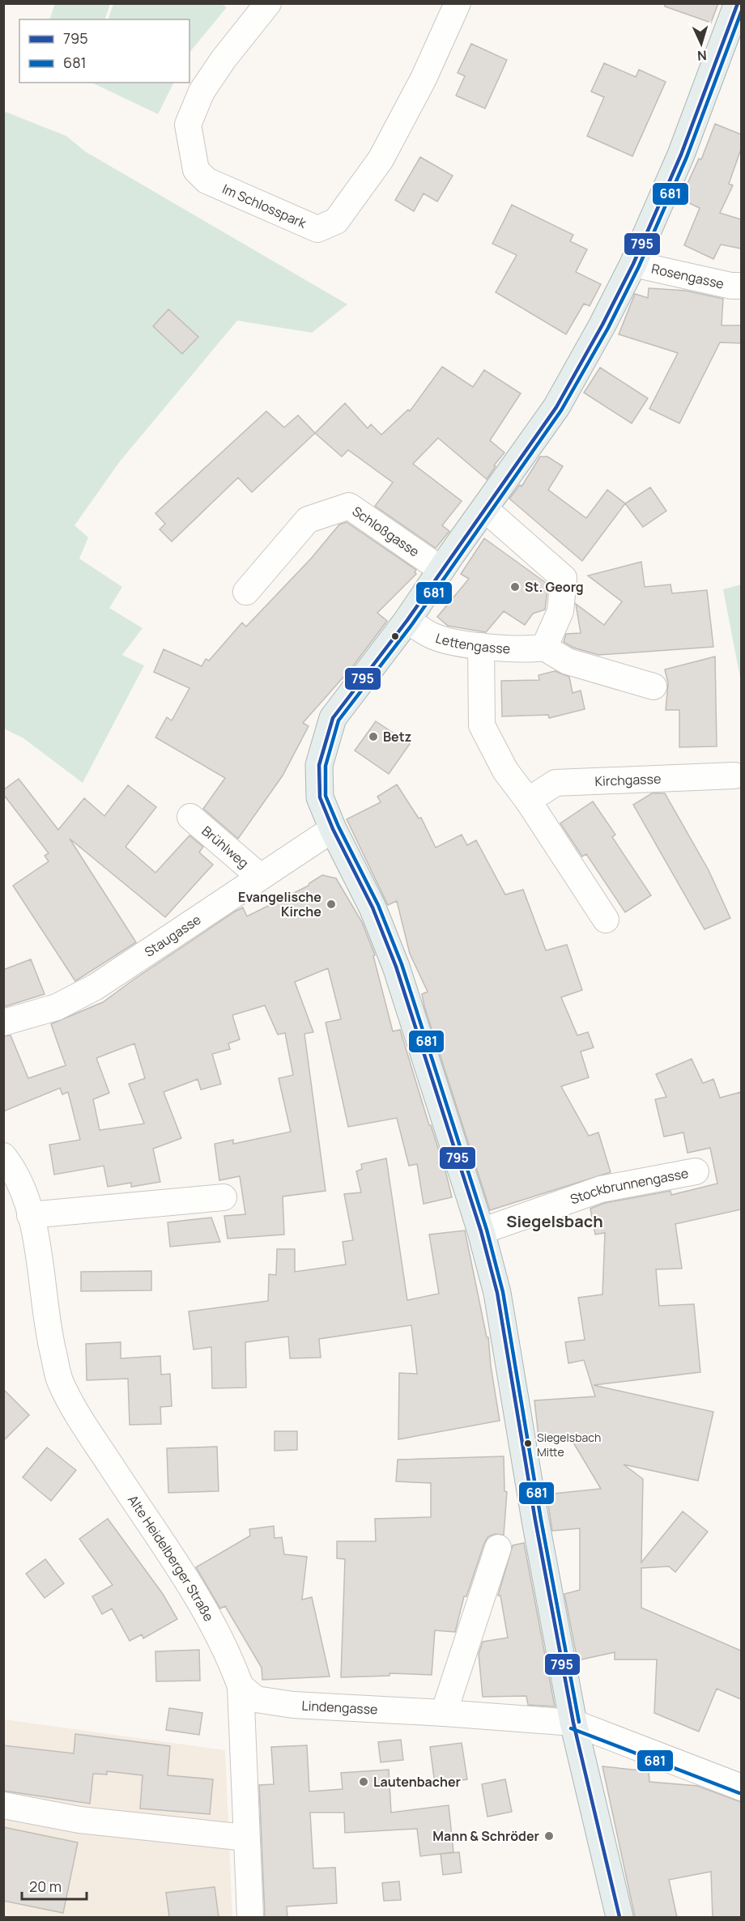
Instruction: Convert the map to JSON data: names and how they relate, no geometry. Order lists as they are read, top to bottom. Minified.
{"streets":{"street":["Im Schlosspark","Rosengasse","Schloßgasse","Lettengasse","Kirchgasse","Brühlweg","Staugasse","Stockbrunnengasse","Alte Heidelberger Straße","Lindengasse"]},"crossings":[["Brühlweg","Staugasse"],["Alte Heidelberger Straße","Lindengasse"]],"districts":["Siegelsbach"],"places":["St. Georg","Betz","Evangelische Kirche","Siegelsbach Mitte","Lautenbacher","Mann & Schröder"],"lines":["transit line 795","transit line 681"],"legend":["795","681"],"scale_bar":"20 m","north":"bottom"}
